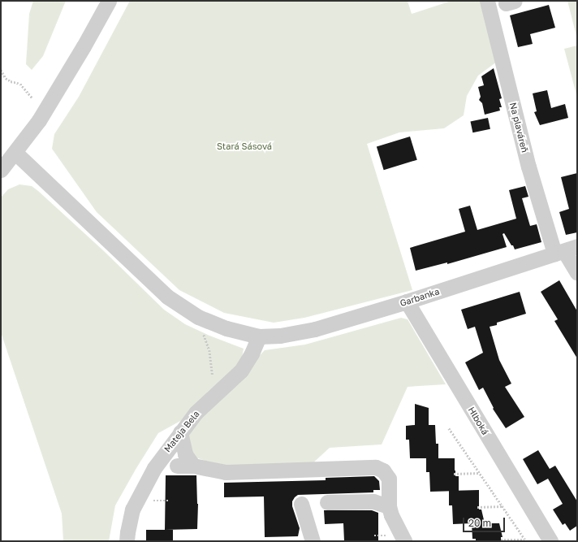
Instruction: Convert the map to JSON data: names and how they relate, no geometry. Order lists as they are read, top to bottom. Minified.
{"streets":{"street":["Na plaváreň","Garbanka","Hlboká","Mateja Bela"]},"crossings":[["Na plaváreň","Garbanka"],["Garbanka","Hlboká"],["Garbanka","Mateja Bela"]],"parks":["Stará Sásová"],"scale_bar":"20 m"}
